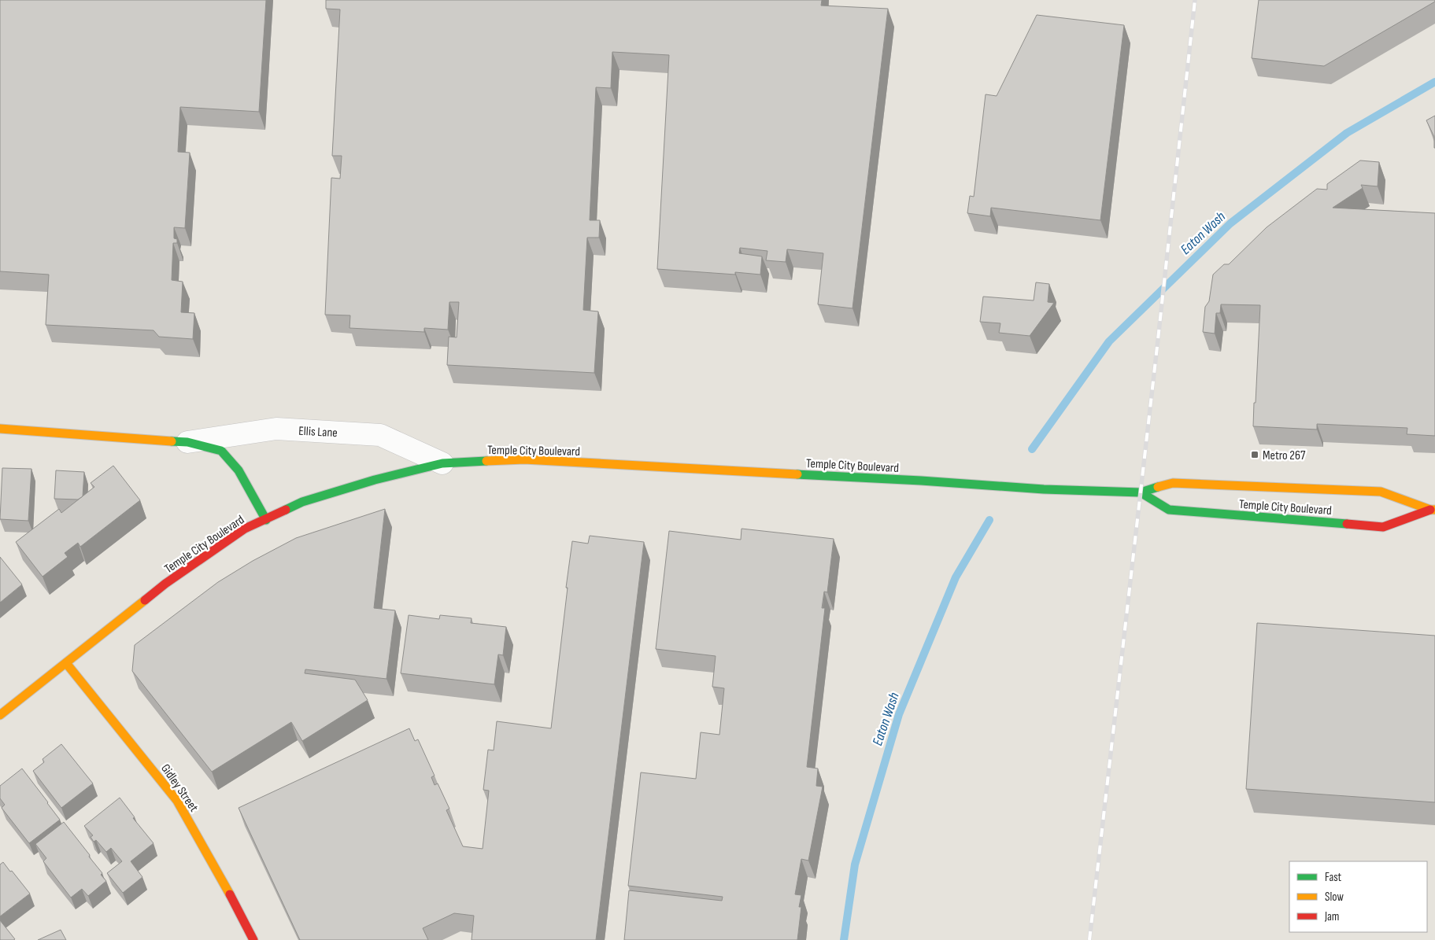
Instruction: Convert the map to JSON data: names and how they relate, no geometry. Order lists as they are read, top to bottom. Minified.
{"streets":{"main road":["Ellis Lane","Temple City Boulevard","Gidley Street"]},"crossings":[["Ellis Lane","Temple City Boulevard"],["Temple City Boulevard","Gidley Street"]],"water":["Eaton Wash"],"places":{"transit":["Metro 267"]},"legend":["Fast","Slow","Jam"]}
